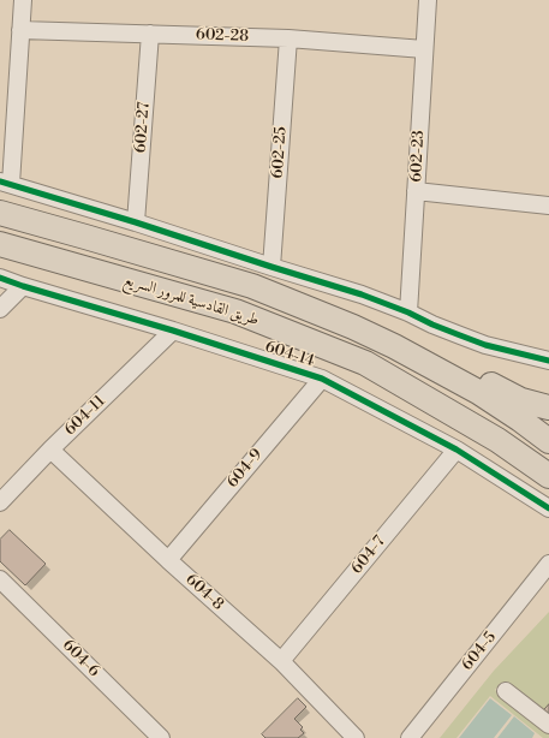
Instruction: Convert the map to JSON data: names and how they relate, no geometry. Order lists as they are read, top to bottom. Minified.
{"streets":{"highway":["طريق القادسية للمرور السريع"],"street":["602-28","602-27","602-25","602-23","604-14","604-11","604-9","604-7","604-8","604-5","604-6"]},"crossings":[["602-28","602-27"],["602-28","602-25"],["602-28","602-23"],["604-14","604-11"],["604-14","604-9"],["604-14","604-7"],["604-11","604-8"],["604-9","604-8"],["604-7","604-8"]]}
